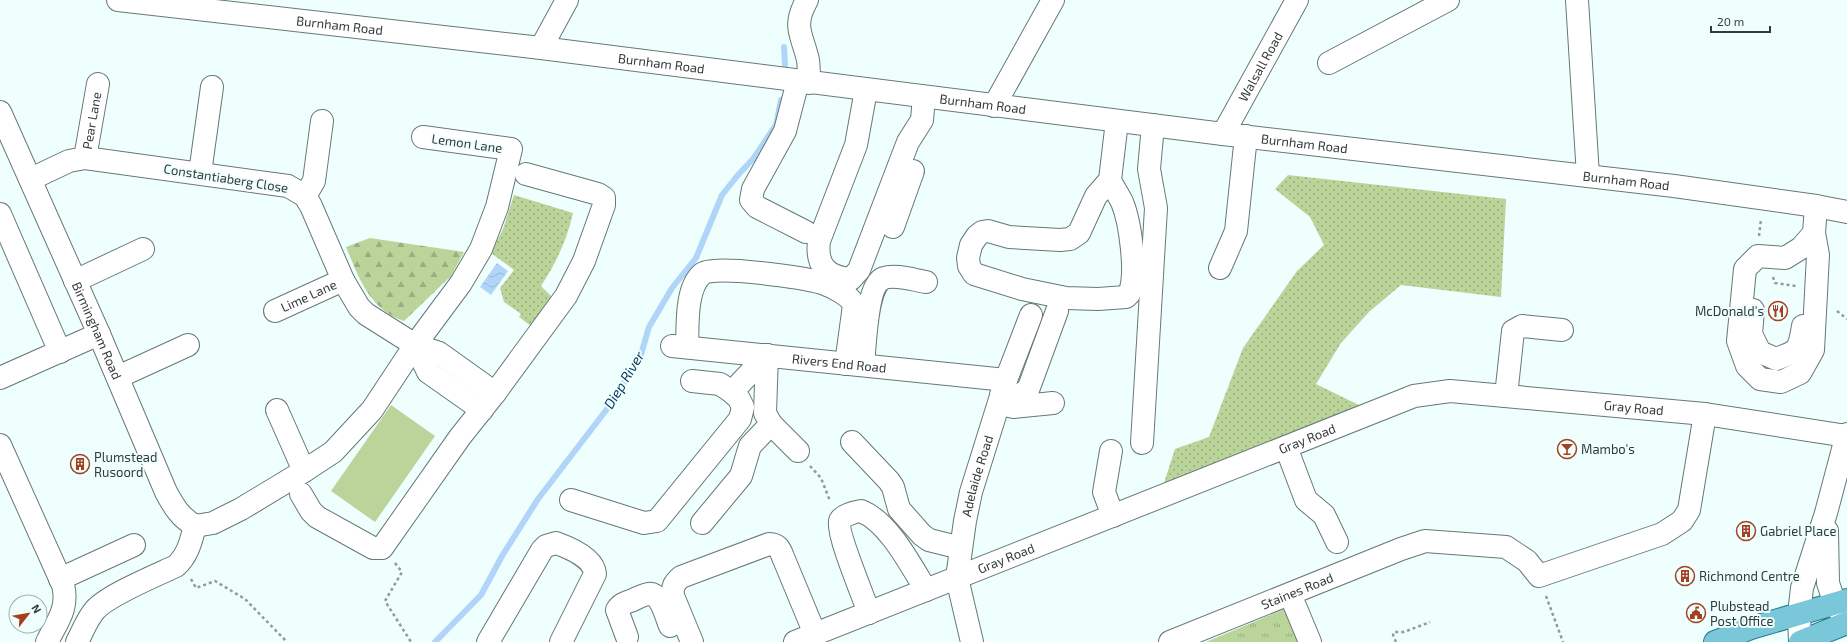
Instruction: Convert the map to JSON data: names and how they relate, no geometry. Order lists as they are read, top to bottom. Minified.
{"streets":{"street":["Burnham Road","Walsall Road","Pear Lane","Lemon Lane","Constantiaberg Close","Lime Lane","Birmingham Road","Rivers End Road","Gray Road","Adelaide Road","Staines Road"]},"crossings":[["Burnham Road","Walsall Road"],["Pear Lane","Constantiaberg Close"],["Lemon Lane","Constantiaberg Close"],["Constantiaberg Close","Lime Lane"],["Constantiaberg Close","Birmingham Road"],["Rivers End Road","Adelaide Road"],["Gray Road","Adelaide Road"]],"water":["Diep River"],"places":{"restaurant":["McDonald's"],"bar":["Mambo's"],"building":["Plumstead Rusoord","Gabriel Place","Richmond Centre"],"public building":["Plubstead Post Office"]},"scale_bar":"20 m","north":"top right"}
